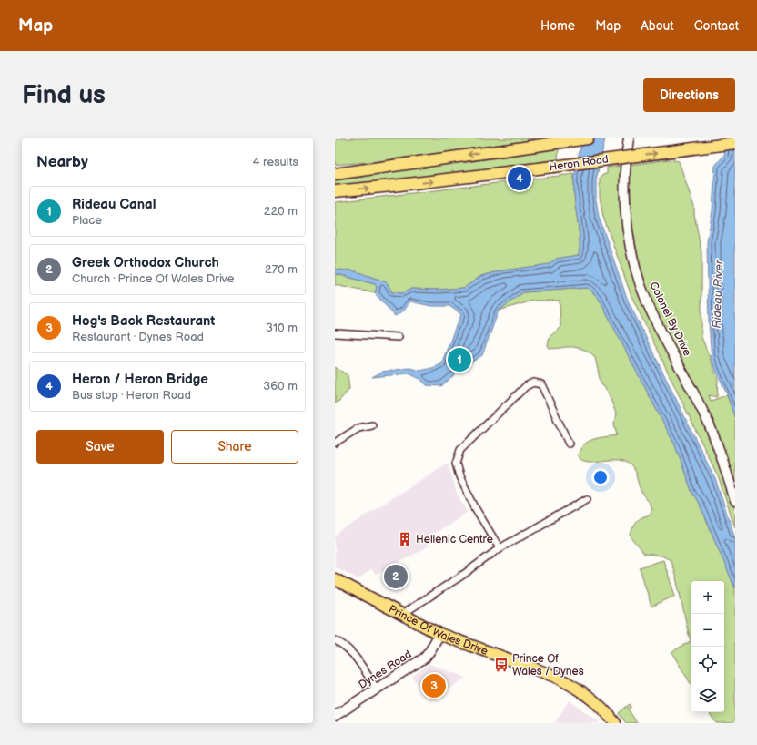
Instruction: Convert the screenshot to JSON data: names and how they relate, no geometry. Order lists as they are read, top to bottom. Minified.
{"streets":{"main road":["Heron Road","Colonel By Drive","Prince Of Wales Drive","Dynes Road"]},"crossings":[["Prince Of Wales Drive","Dynes Road"]],"water":["Rideau River"],"places":{"building":["Hellenic Centre"],"bus stop":["Prince Of Wales / Dynes"]},"page":{"header":"Map","nav":["Home","Map","About","Contact"],"buttons":["Directions",["Save","Share"]],"title":"Find us","heading":["Nearby","4 results"],"pins":["4","1","2","3"],"list":[{"mark":"1","name":"Rideau Canal","note":"Place","value":"220 m"},{"mark":"2","name":"Greek Orthodox Church","note":"Church · Prince Of Wales Drive","value":"270 m"},{"mark":"3","name":"Hog's Back Restaurant","note":"Restaurant · Dynes Road","value":"310 m"},{"mark":"4","name":"Heron / Heron Bridge","note":"Bus stop · Heron Road","value":"360 m"}],"map_buttons":["+","−"]}}
